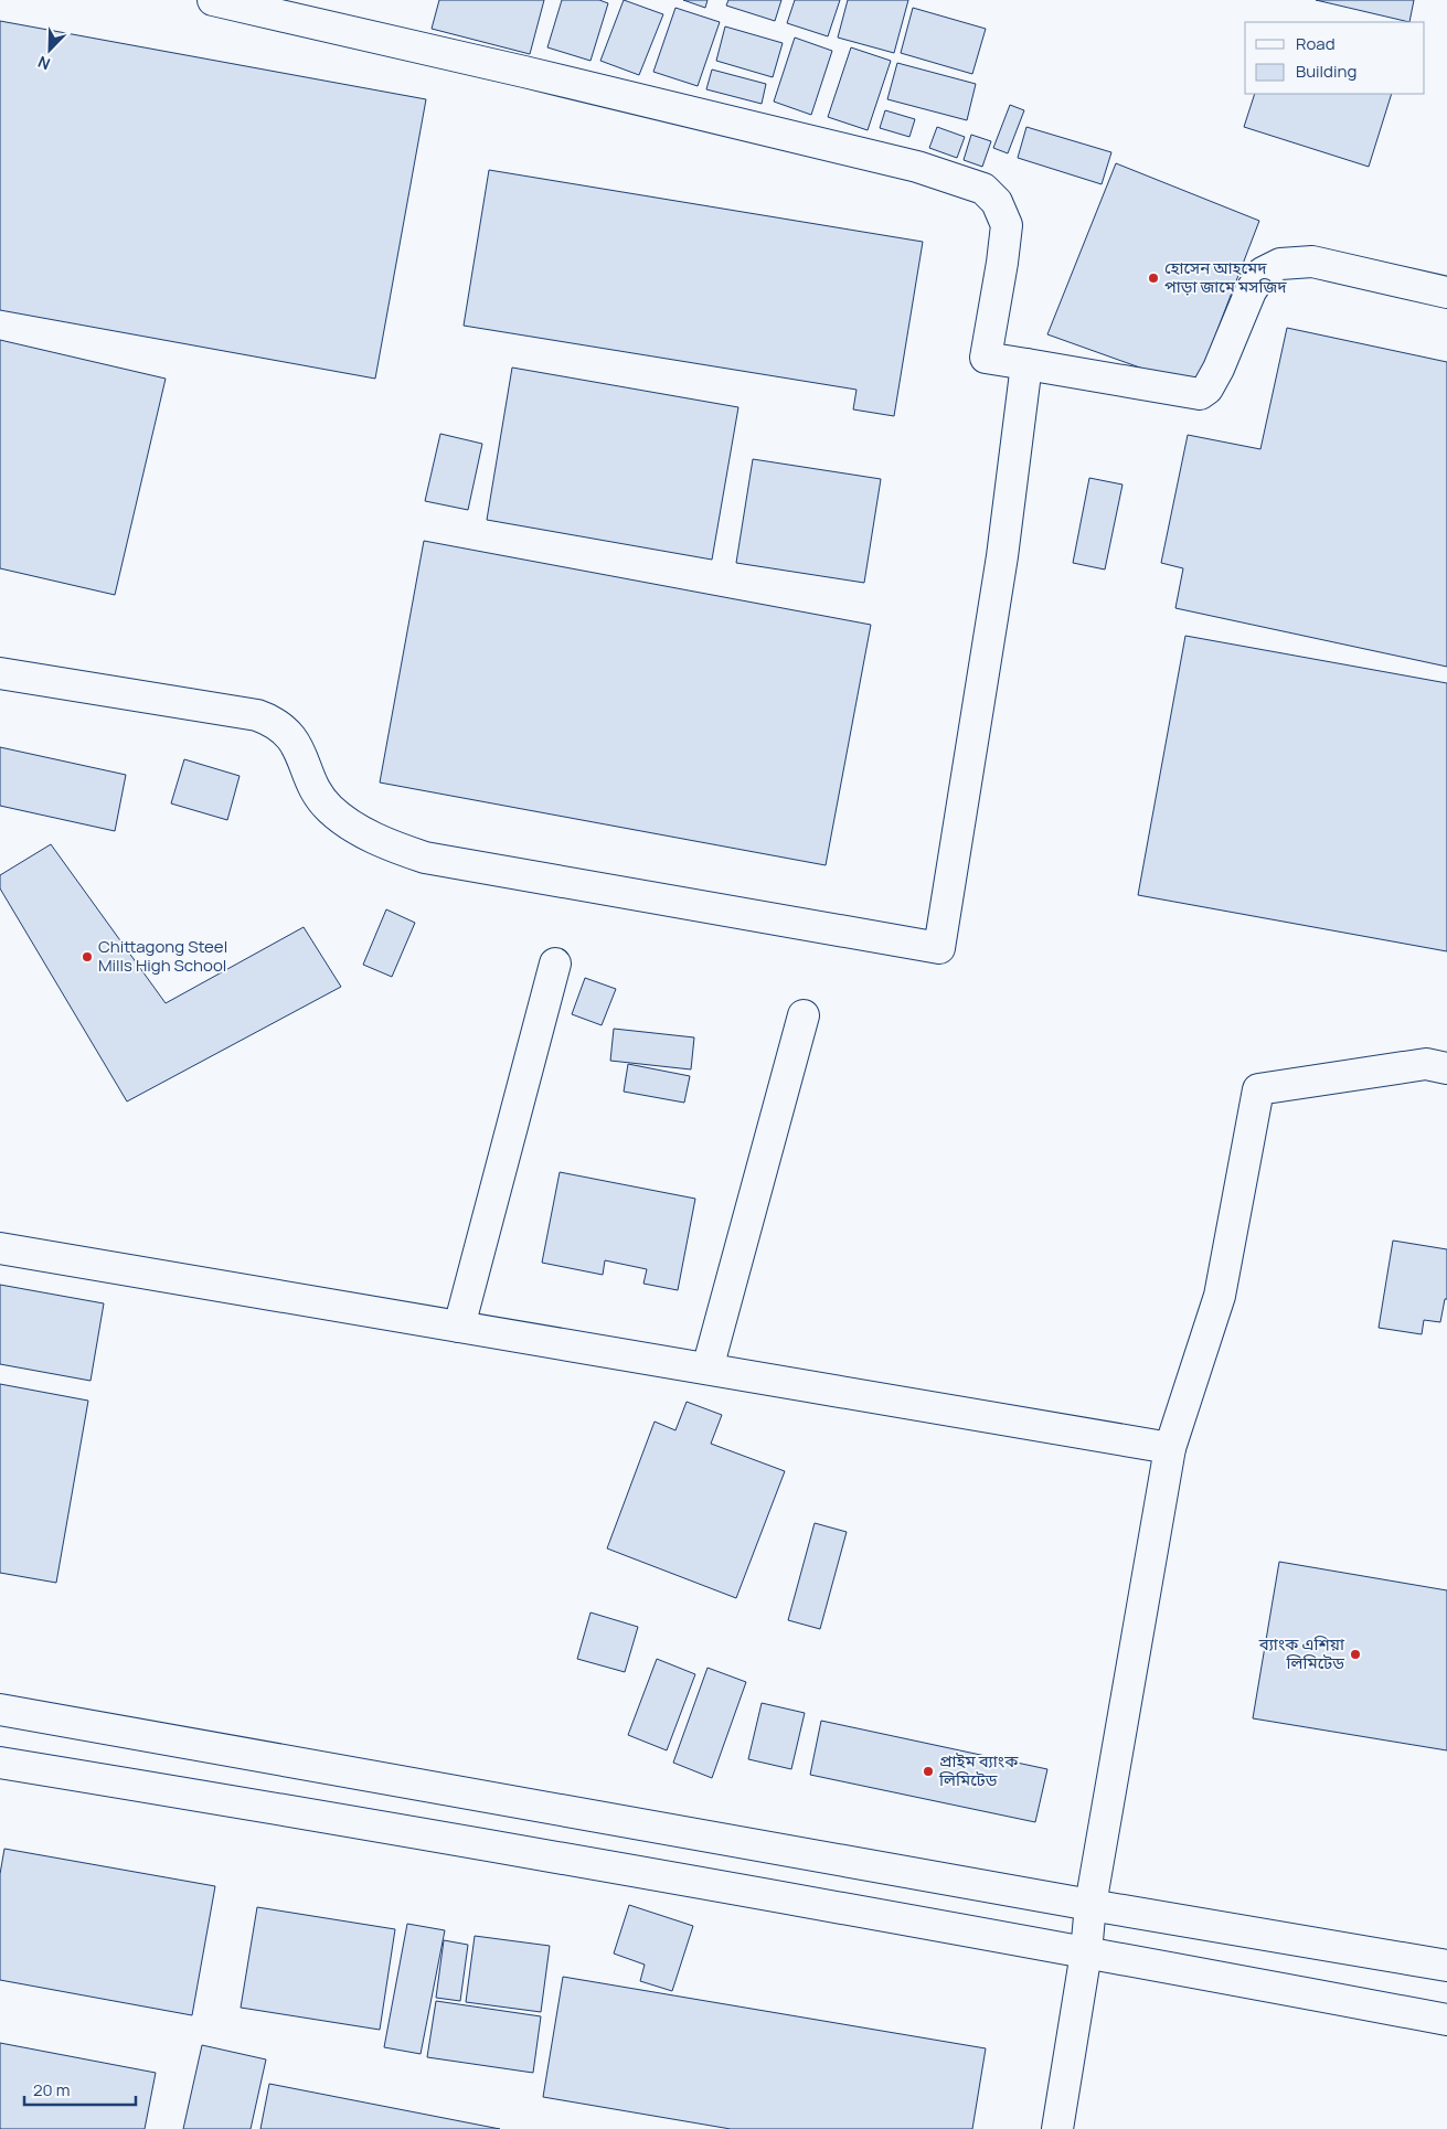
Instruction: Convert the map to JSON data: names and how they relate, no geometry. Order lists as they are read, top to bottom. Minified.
{"places":["হোসেন আহমেদ পাড়া জামে মসজিদ","Chittagong Steel Mills High School","ব্যাংক এশিয়া লিমিটেড","প্রাইম ব্যাংক লিমিটেড"],"legend":["Road","Building"],"scale_bar":"20 m","north":"bottom left"}
